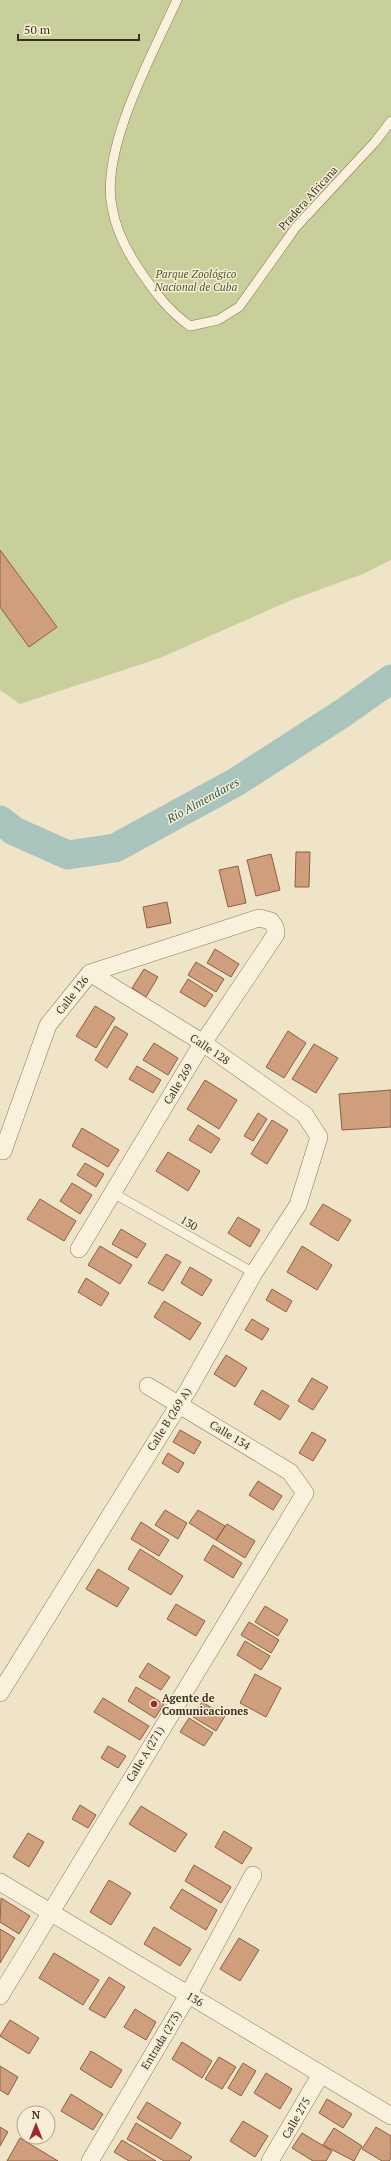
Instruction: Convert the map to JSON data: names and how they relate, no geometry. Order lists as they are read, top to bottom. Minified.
{"streets":{"street":["Calle 126","Calle 128","Calle 269","Calle B (269 A)","Calle 134","Calle A (271)","136","Entrada (273)","Calle 275"],"lane":["Pradera Africana","130"]},"crossings":[["Calle 126","Calle 128"],["Calle 126","Calle 269"],["Calle 128","Calle 269"],["Calle 128","Calle B (269 A)"],["Calle 269","130"],["130","Calle B (269 A)"],["Calle B (269 A)","Calle 134"],["Calle 134","Calle A (271)"],["Calle A (271)","136"],["136","Entrada (273)"],["136","Calle 275"]],"water":["Río Almendares"],"parks":["Parque Zoológico Nacional de Cuba"],"places":["Agente de Comunicaciones"],"scale_bar":"50 m","north":"top"}
